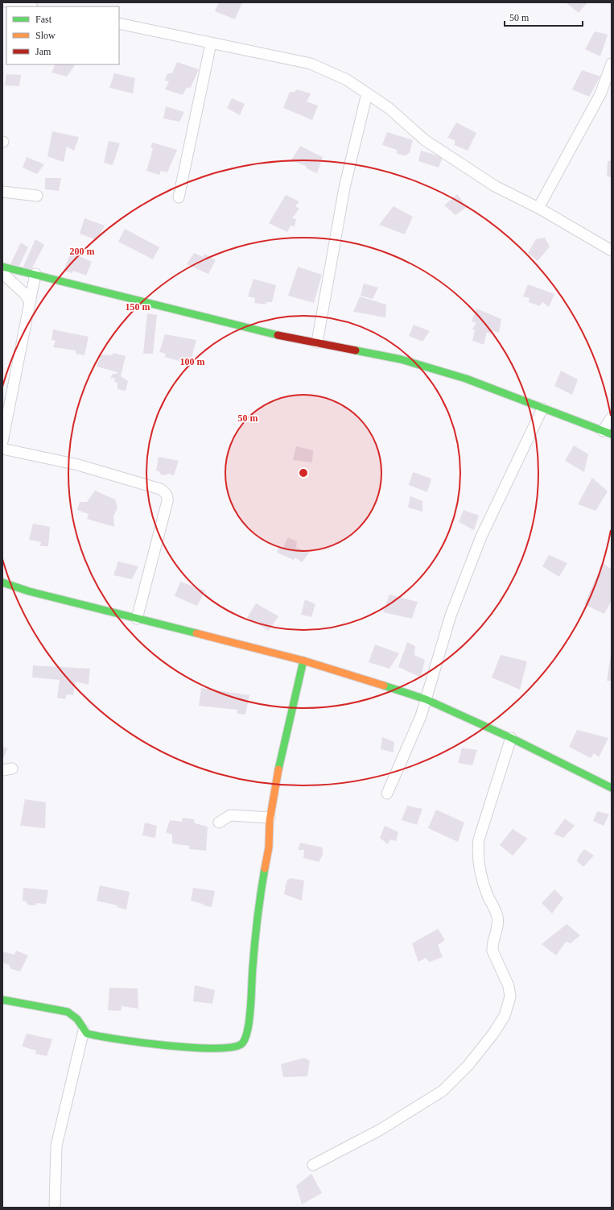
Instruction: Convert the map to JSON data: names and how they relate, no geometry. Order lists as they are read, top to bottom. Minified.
{"legend":["Fast","Slow","Jam"],"scale_bar":"50 m","rings":["200 m","150 m","100 m","50 m"]}
